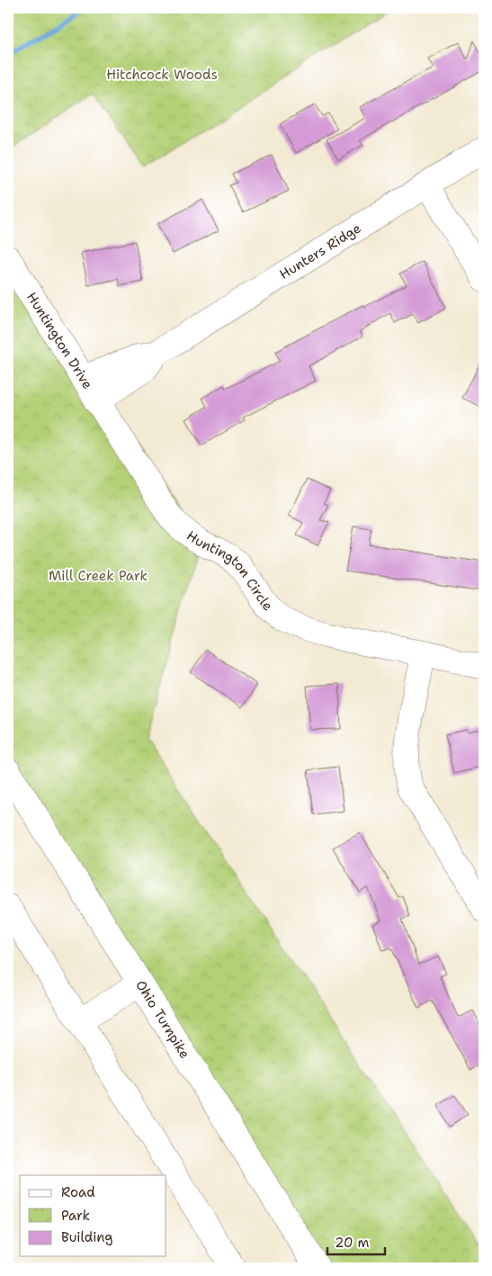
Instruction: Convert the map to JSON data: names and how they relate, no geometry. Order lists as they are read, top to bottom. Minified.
{"streets":{"main road":["Hunters Ridge","Huntington Drive","Huntington Circle","Ohio Turnpike"]},"crossings":[["Hunters Ridge","Huntington Drive"],["Hunters Ridge","Huntington Circle"],["Huntington Drive","Huntington Circle"]],"parks":["Hitchcock Woods","Mill Creek Park"],"legend":["Road","Park","Building"],"scale_bar":"20 m"}
